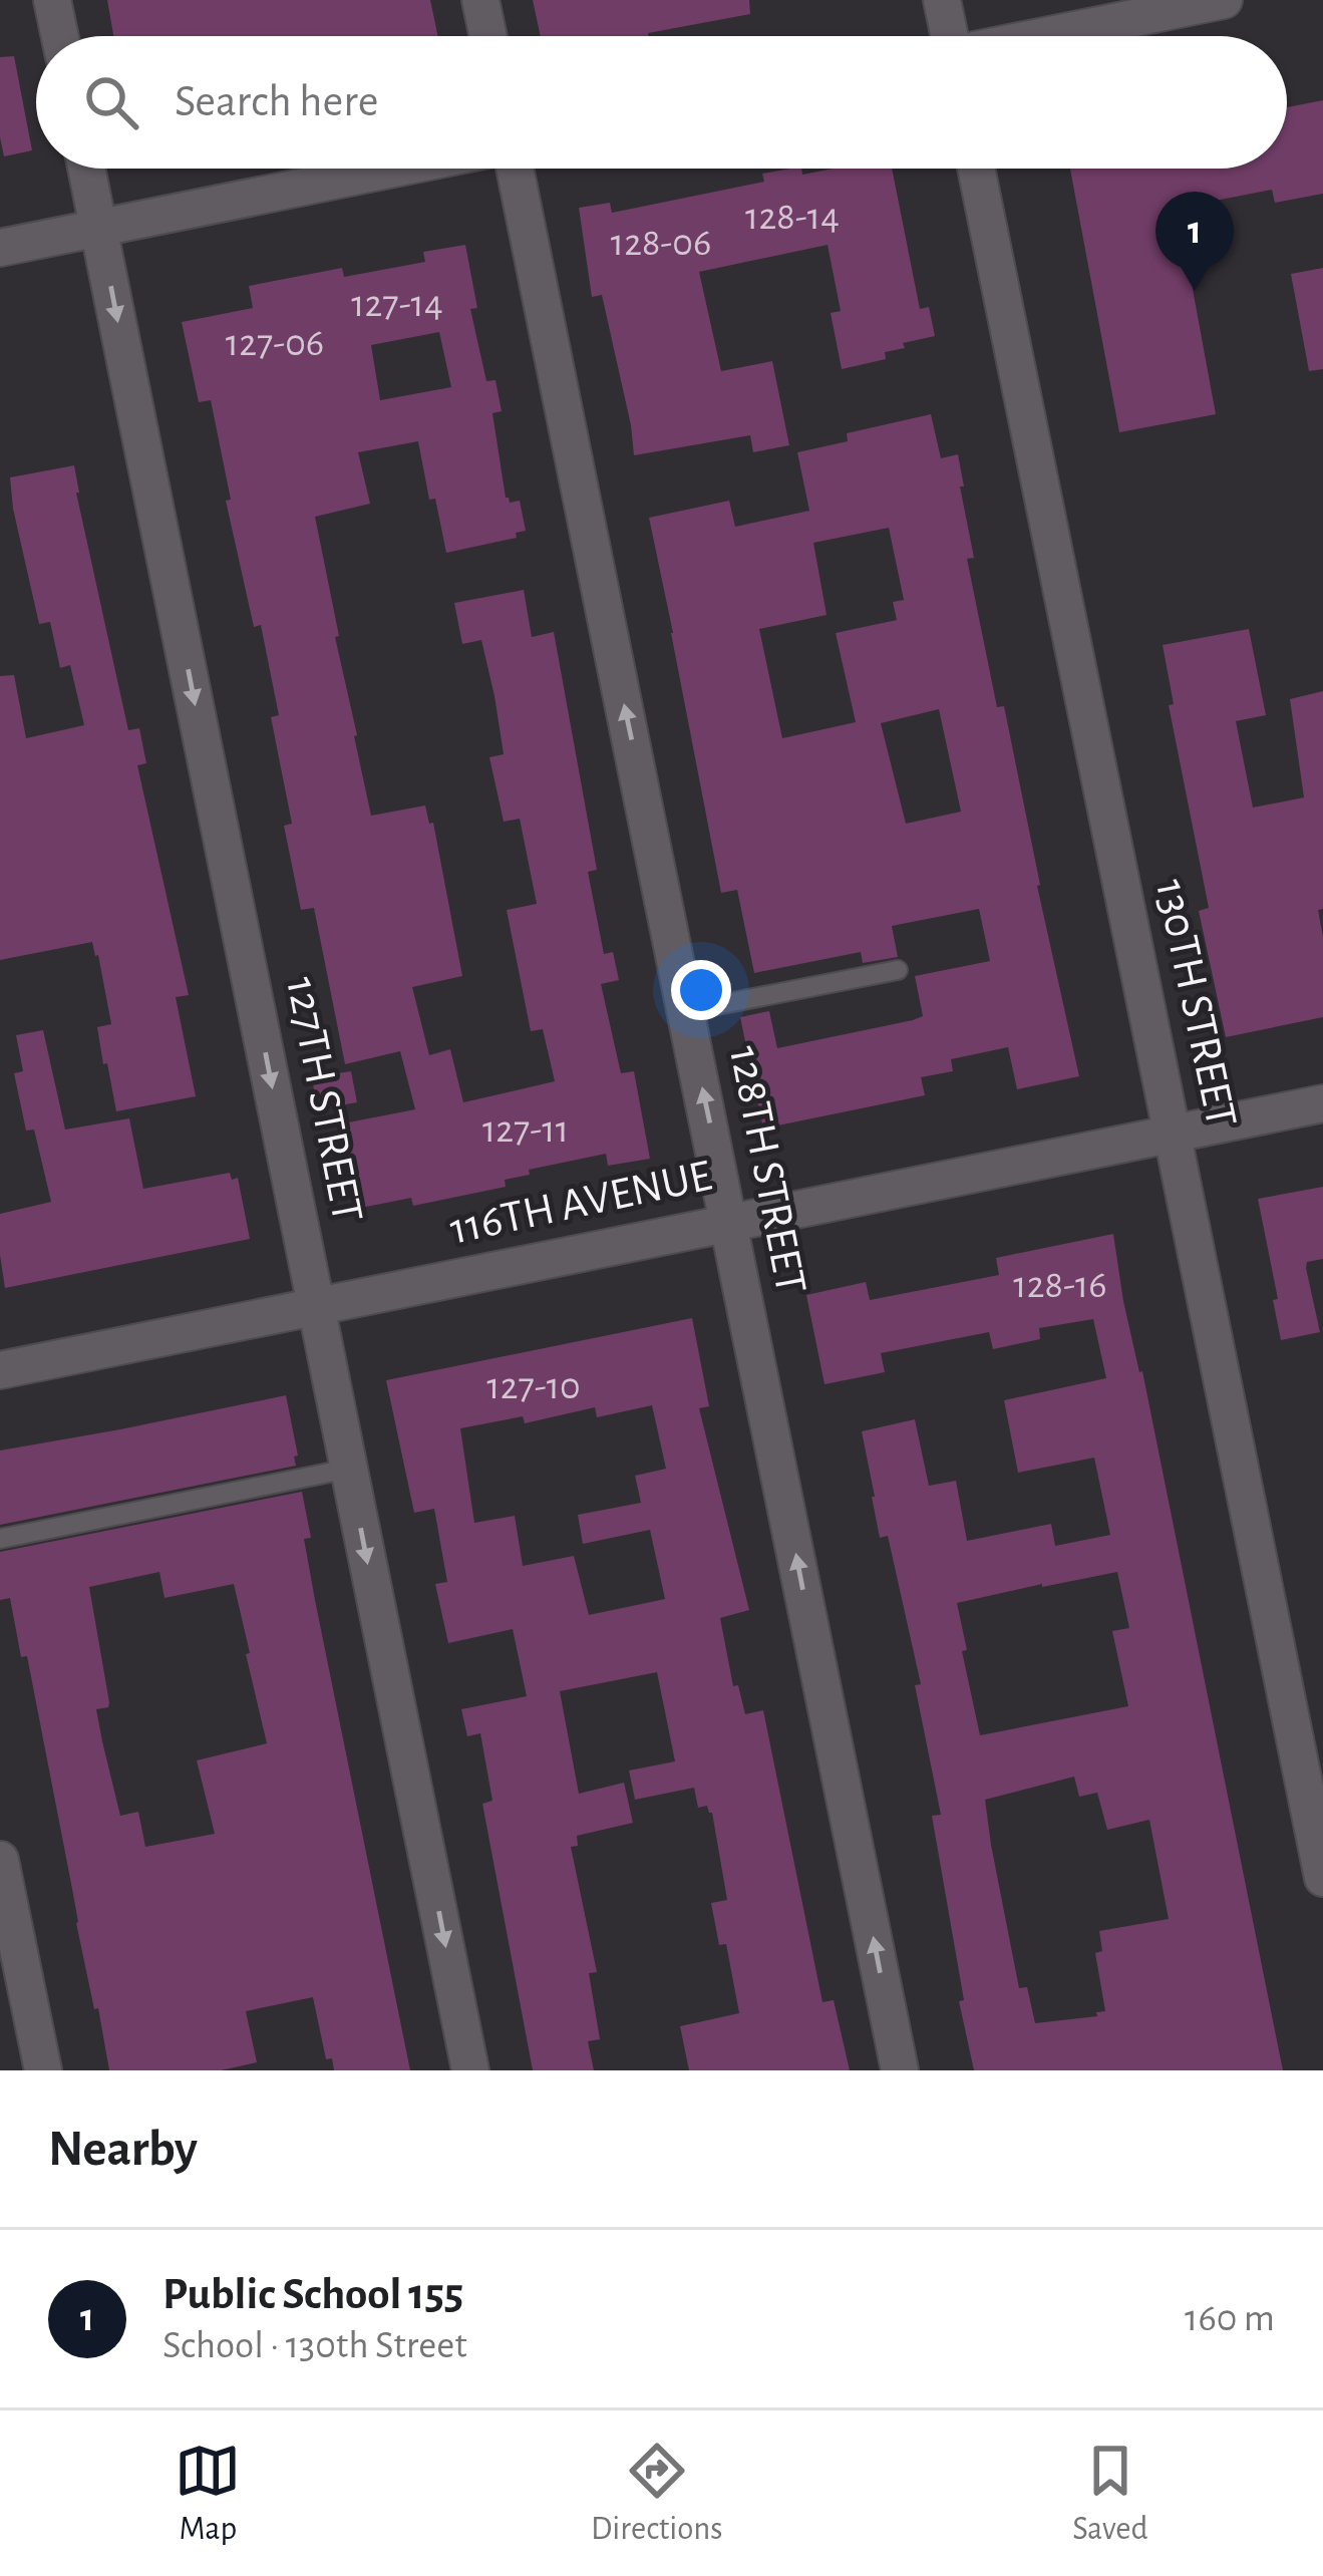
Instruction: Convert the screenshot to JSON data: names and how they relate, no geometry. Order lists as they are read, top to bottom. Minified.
{"streets":{"street":["130TH STREET","127TH STREET","128TH STREET","116TH AVENUE"]},"crossings":[["130TH STREET","116TH AVENUE"],["127TH STREET","116TH AVENUE"],["128TH STREET","116TH AVENUE"]],"one_way":["127TH STREET","128TH STREET"],"house_numbers":["128-14","128-06","127-14","127-06","127-11","128-16","127-10"],"page":{"search":"Search here","pins":"1","heading":"Nearby","list":[{"mark":"1","name":"Public School 155","note":"School · 130th Street","value":"160 m"}],"nav":["Map","Directions","Saved"]}}
